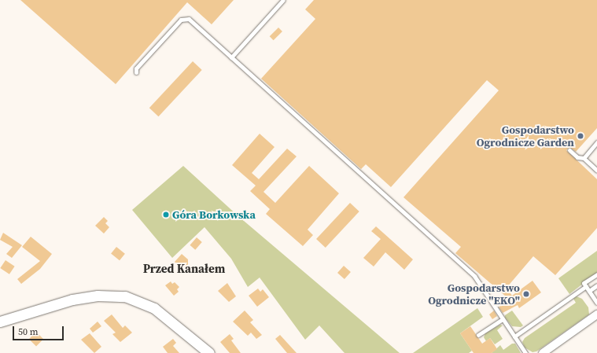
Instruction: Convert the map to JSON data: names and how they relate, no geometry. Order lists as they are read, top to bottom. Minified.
{"districts":["Przed Kanałem"],"places":["Gospodarstwo Ogrodnicze Garden","Góra Borkowska","Gospodarstwo Ogrodnicze \"EKO\""],"scale_bar":"50 m"}
